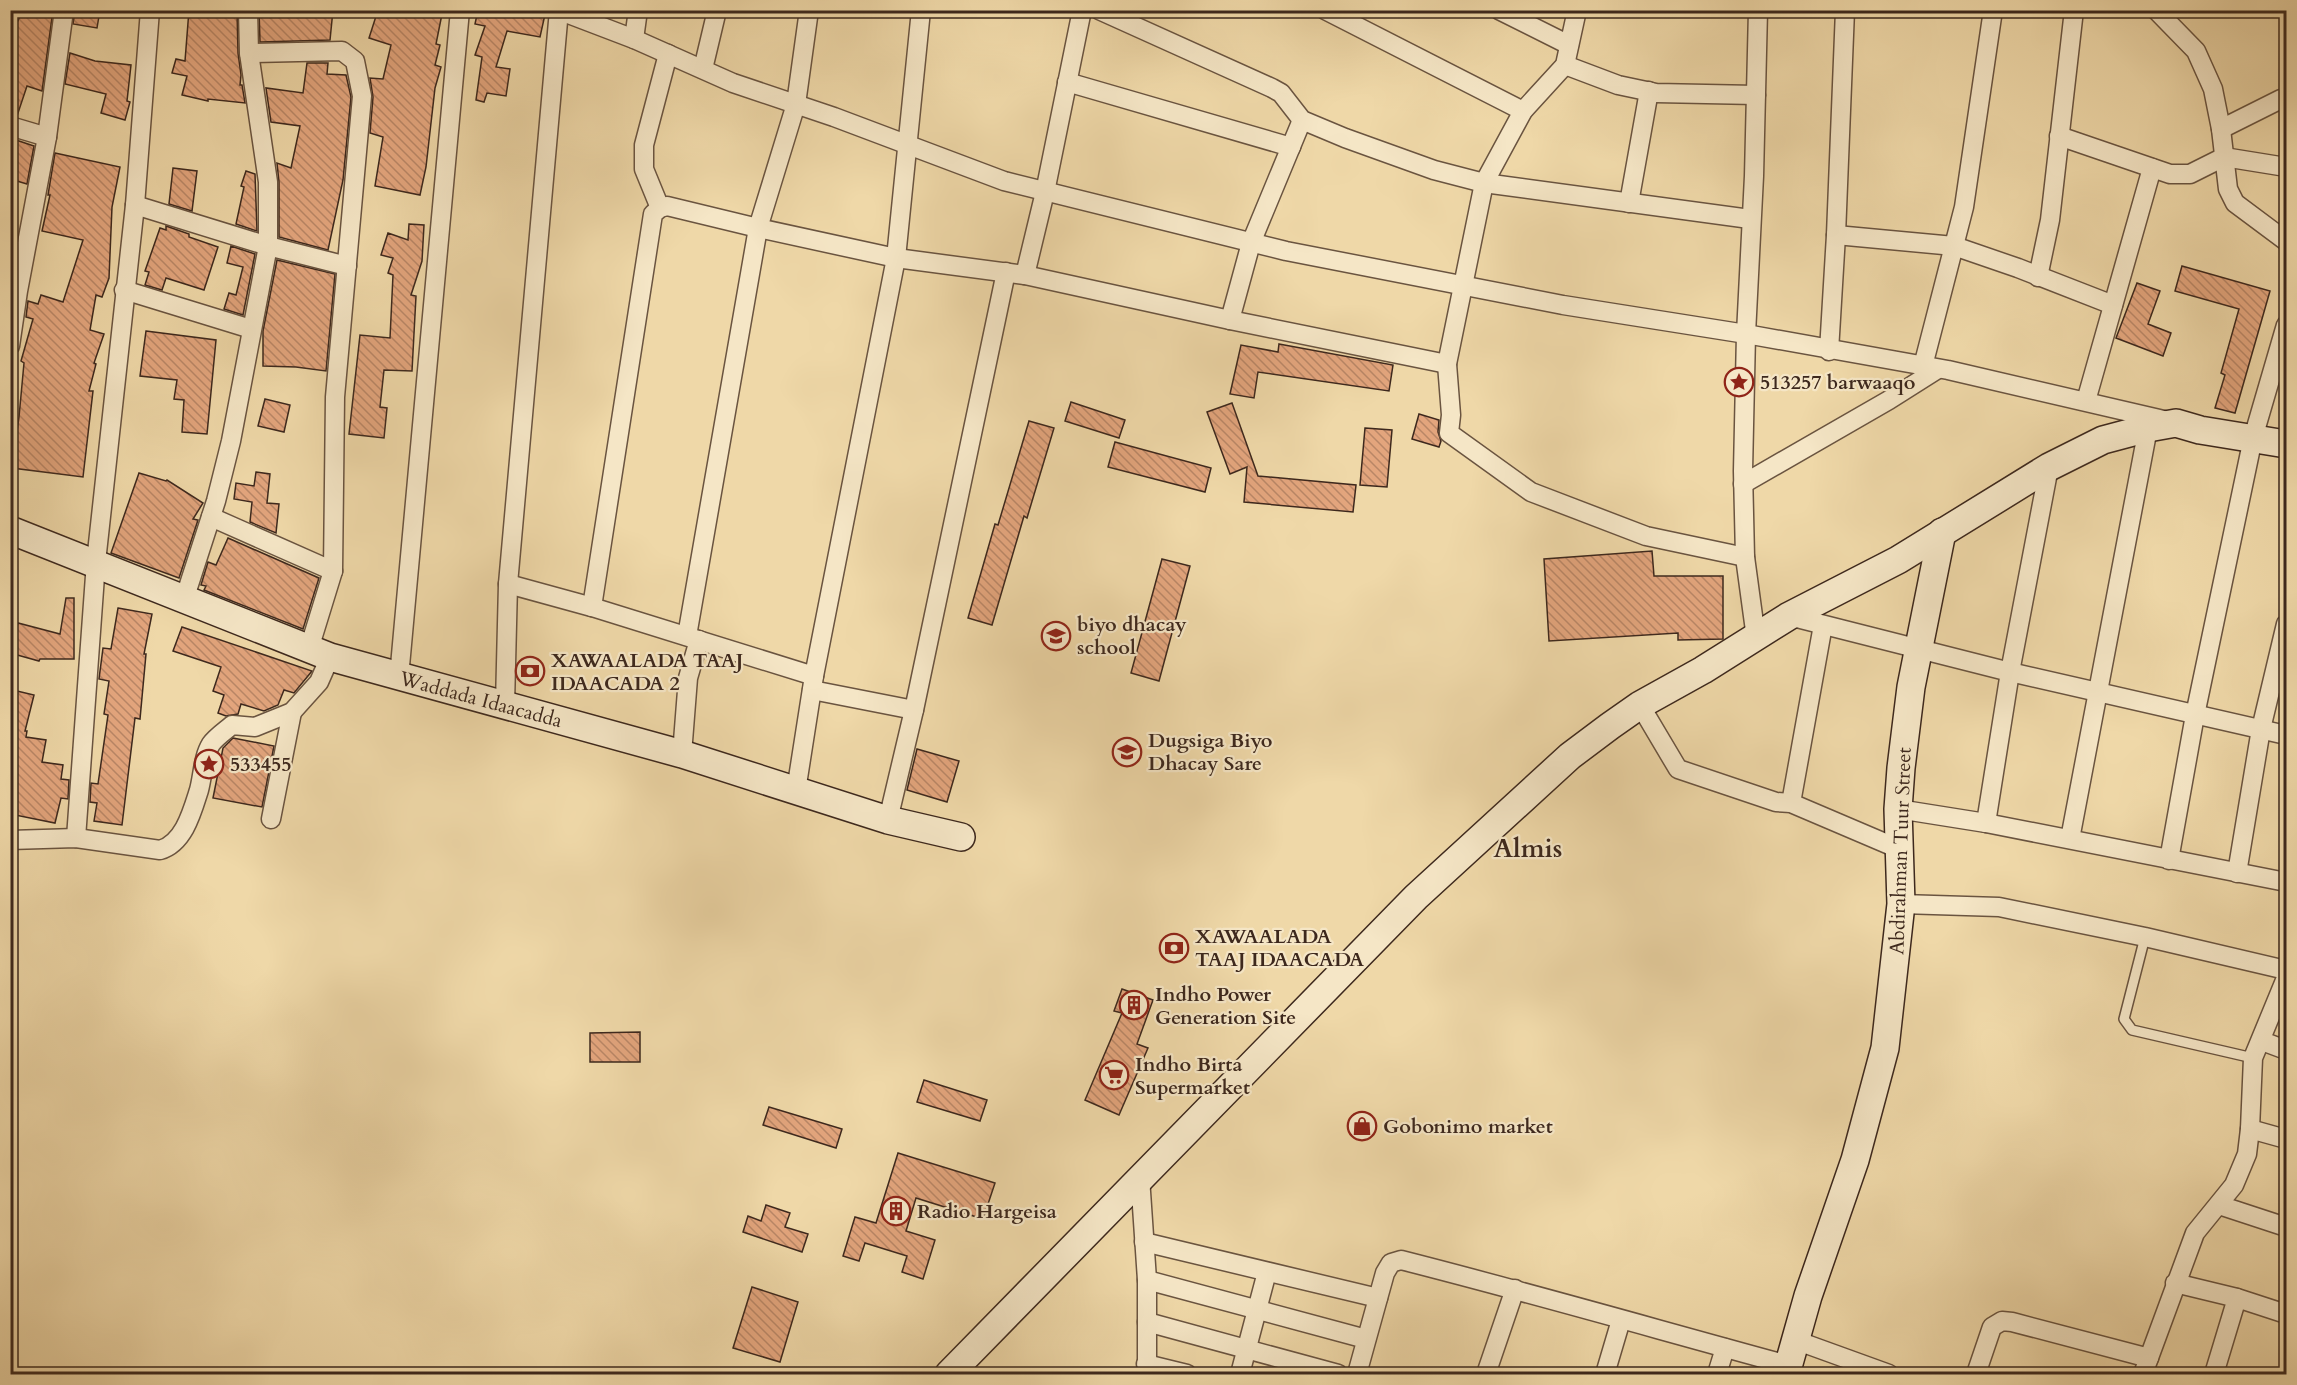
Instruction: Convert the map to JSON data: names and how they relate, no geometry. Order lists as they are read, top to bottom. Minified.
{"streets":{"street":["Waddada Idaacadda","Abdirahman Tuur Street"]},"districts":["Almis"],"places":{"place":["513257 barwaaqo","533455"],"school or university":["biyo dhacay school","Dugsiga Biyo Dhacay Sare"],"bank":["XAWAALADA TAAJ IDAACADA 2","XAWAALADA TAAJ IDAACADA"],"building":["Indho Power Generation Site","Radio Hargeisa"],"supermarket":["Indho Birta Supermarket"],"shop":["Gobonimo market"]}}
